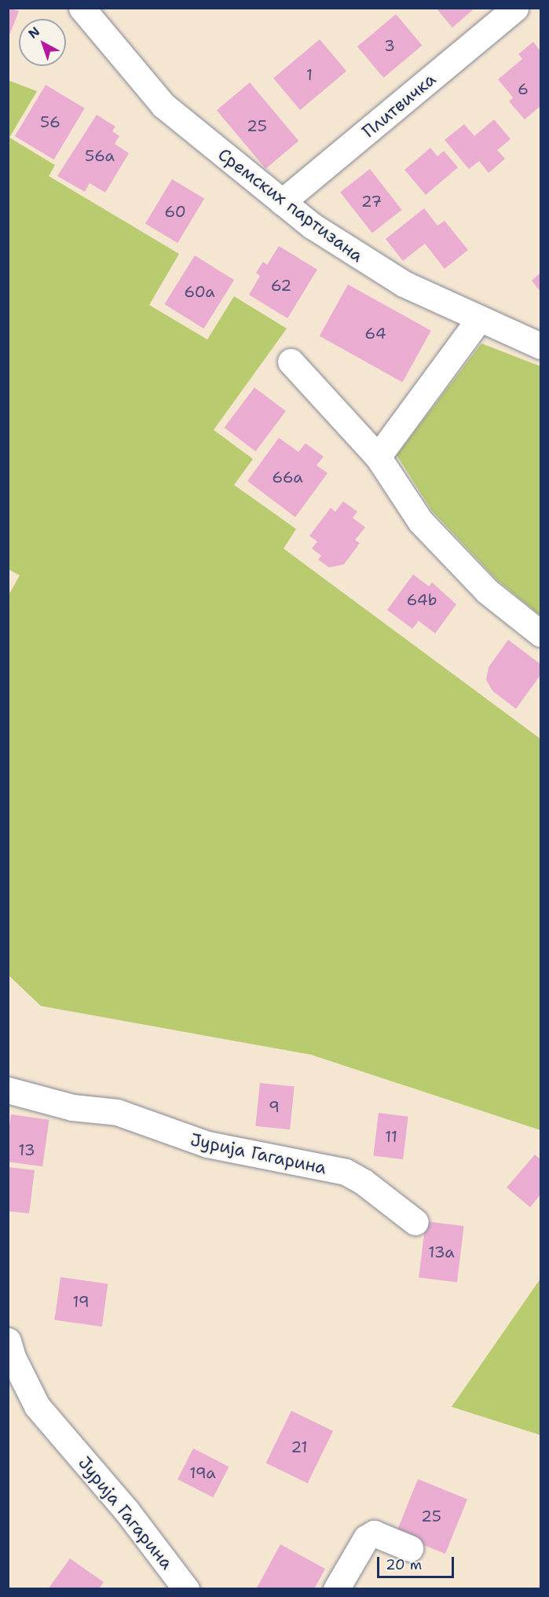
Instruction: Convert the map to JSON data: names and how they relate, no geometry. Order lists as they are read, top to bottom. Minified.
{"streets":{"street":["Плитвичка","Сремских партизана","Јурија Гагарина"]},"crossings":[["Плитвичка","Сремских партизана"]],"house_numbers":["3","1","6","56","25","56a","27","60","62","60a","64","66a","64b","9","11","13","13a","19","21","19a","25"],"scale_bar":"20 m","north":"top left"}
